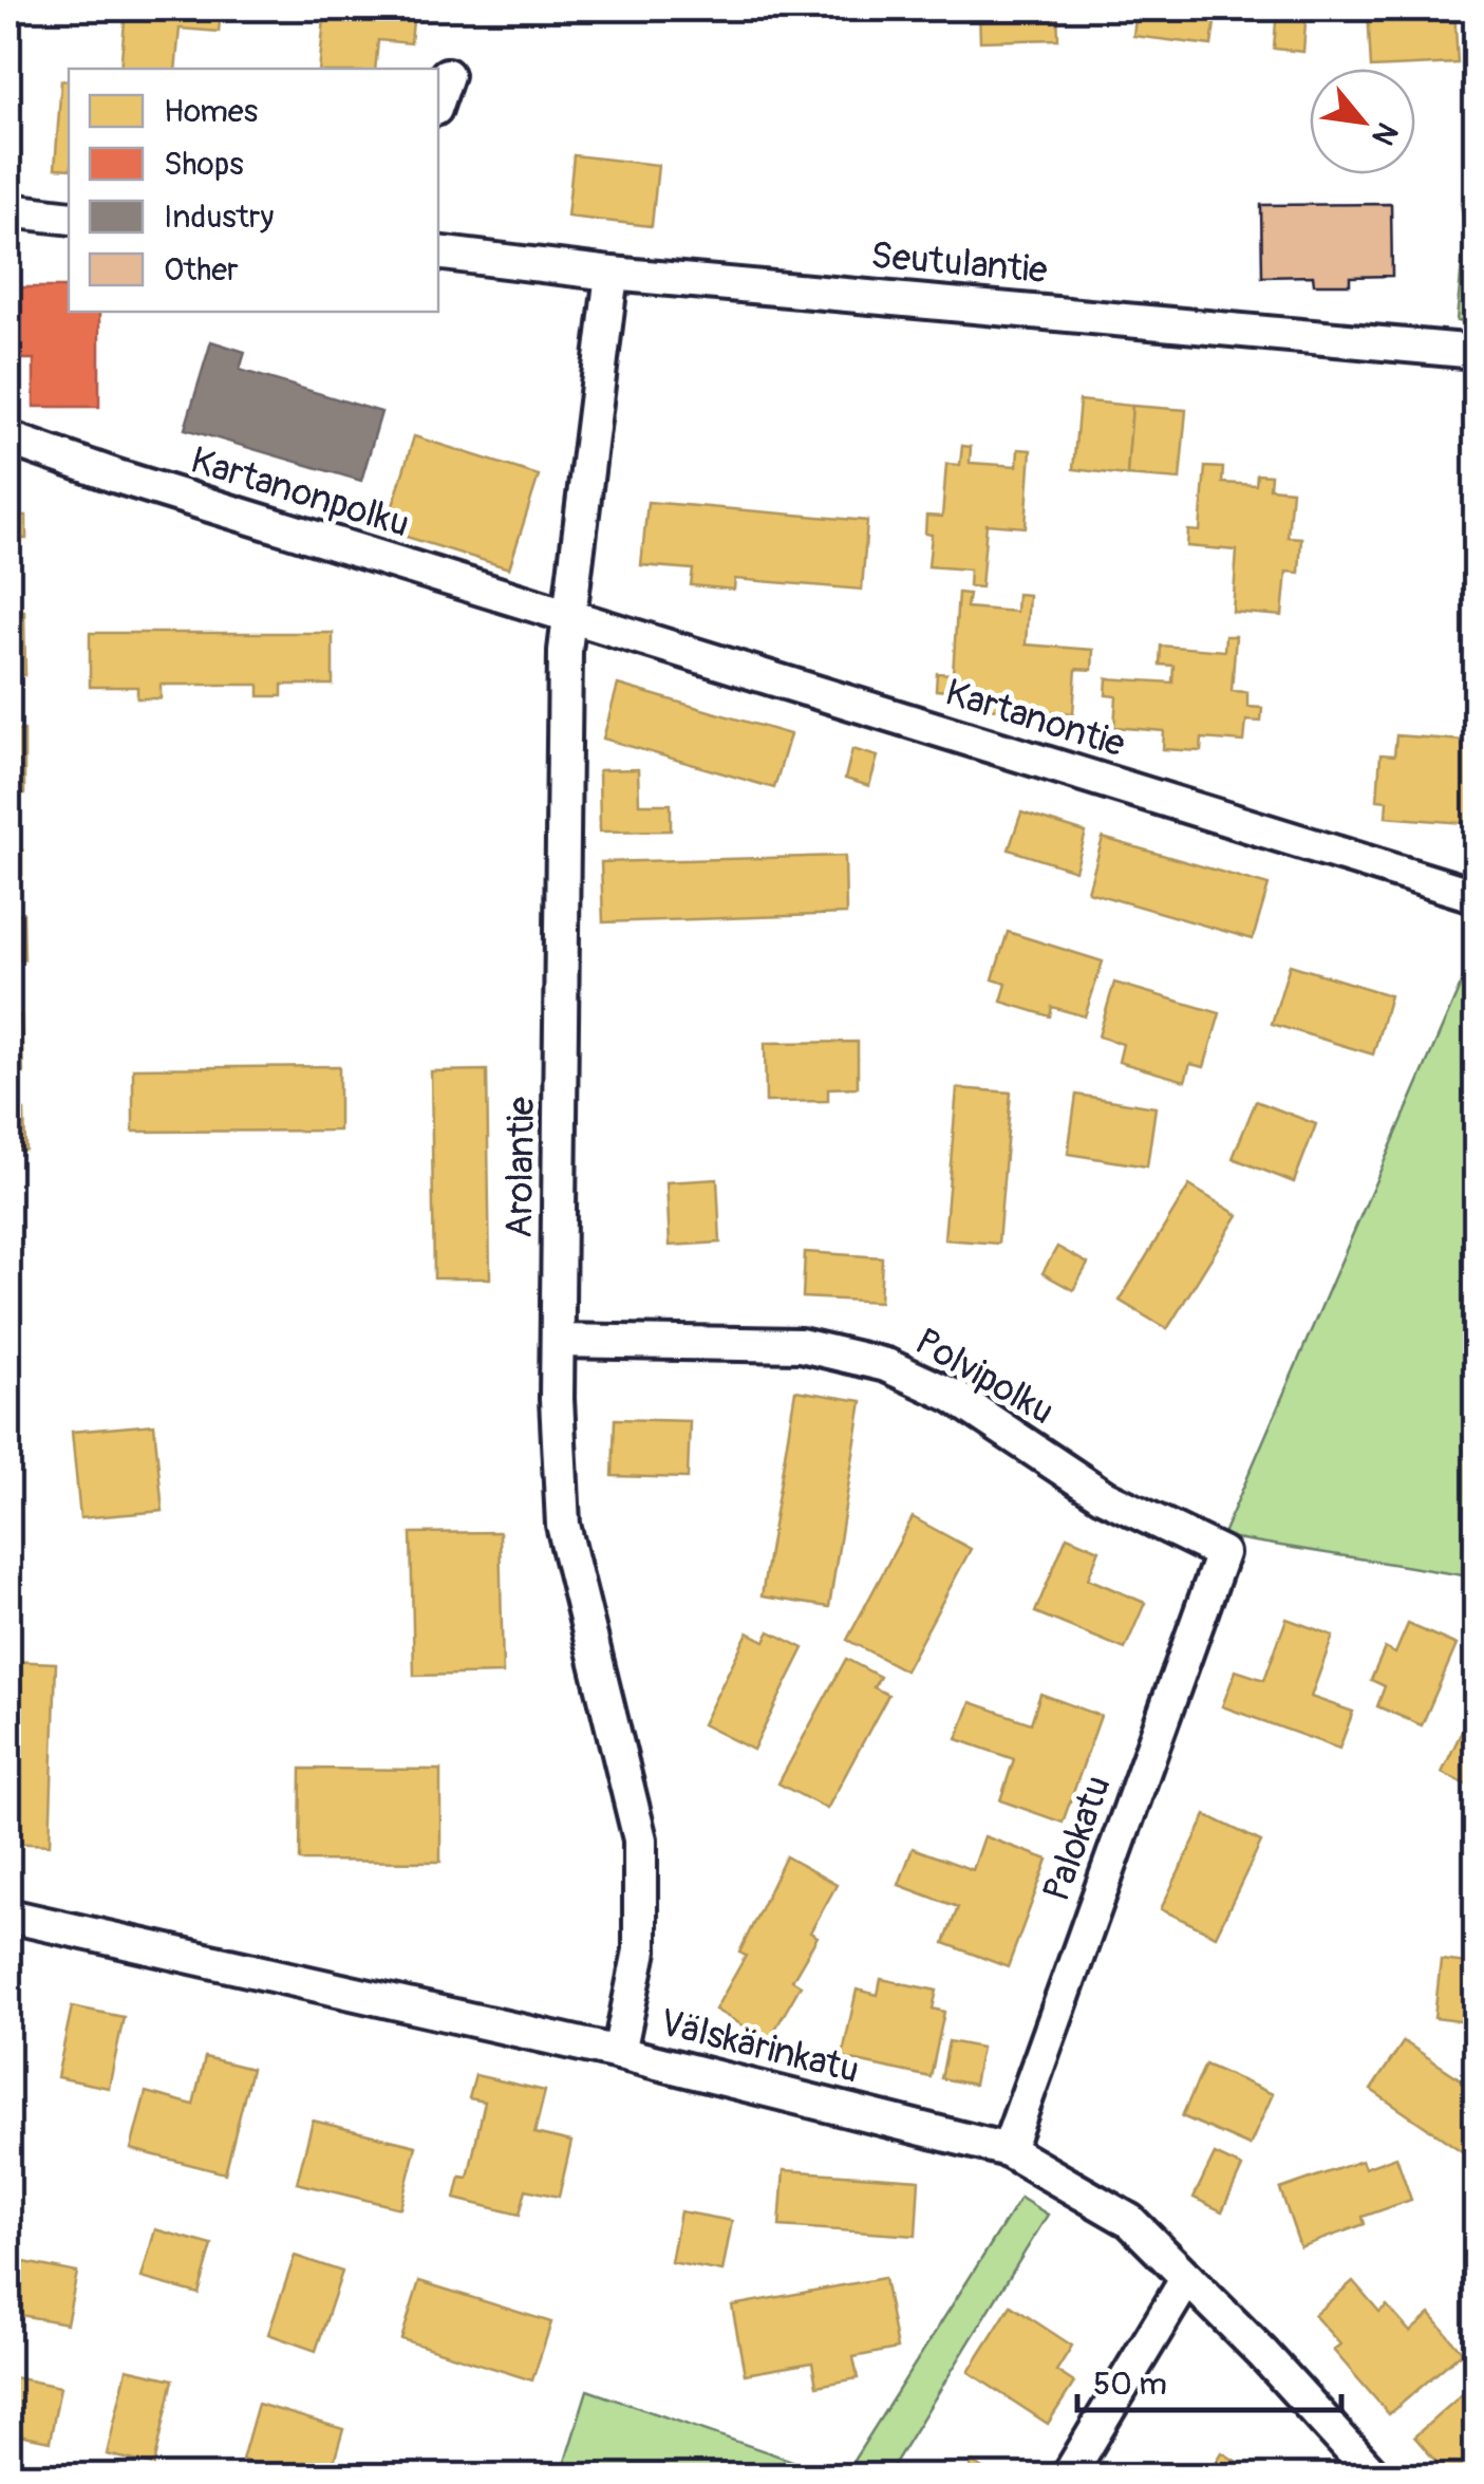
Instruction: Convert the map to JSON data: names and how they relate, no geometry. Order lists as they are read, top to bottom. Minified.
{"streets":{"street":["Seutulantie","Kartanonpolku","Kartanontie","Arolantie","Polvipolku","Palokatu","Välskärinkatu"]},"crossings":[["Seutulantie","Arolantie"],["Kartanonpolku","Kartanontie"],["Kartanonpolku","Arolantie"],["Kartanontie","Arolantie"],["Arolantie","Polvipolku"],["Arolantie","Välskärinkatu"],["Polvipolku","Palokatu"],["Palokatu","Välskärinkatu"]],"legend":["Homes","Shops","Industry","Other"],"scale_bar":"50 m","north":"bottom right"}
